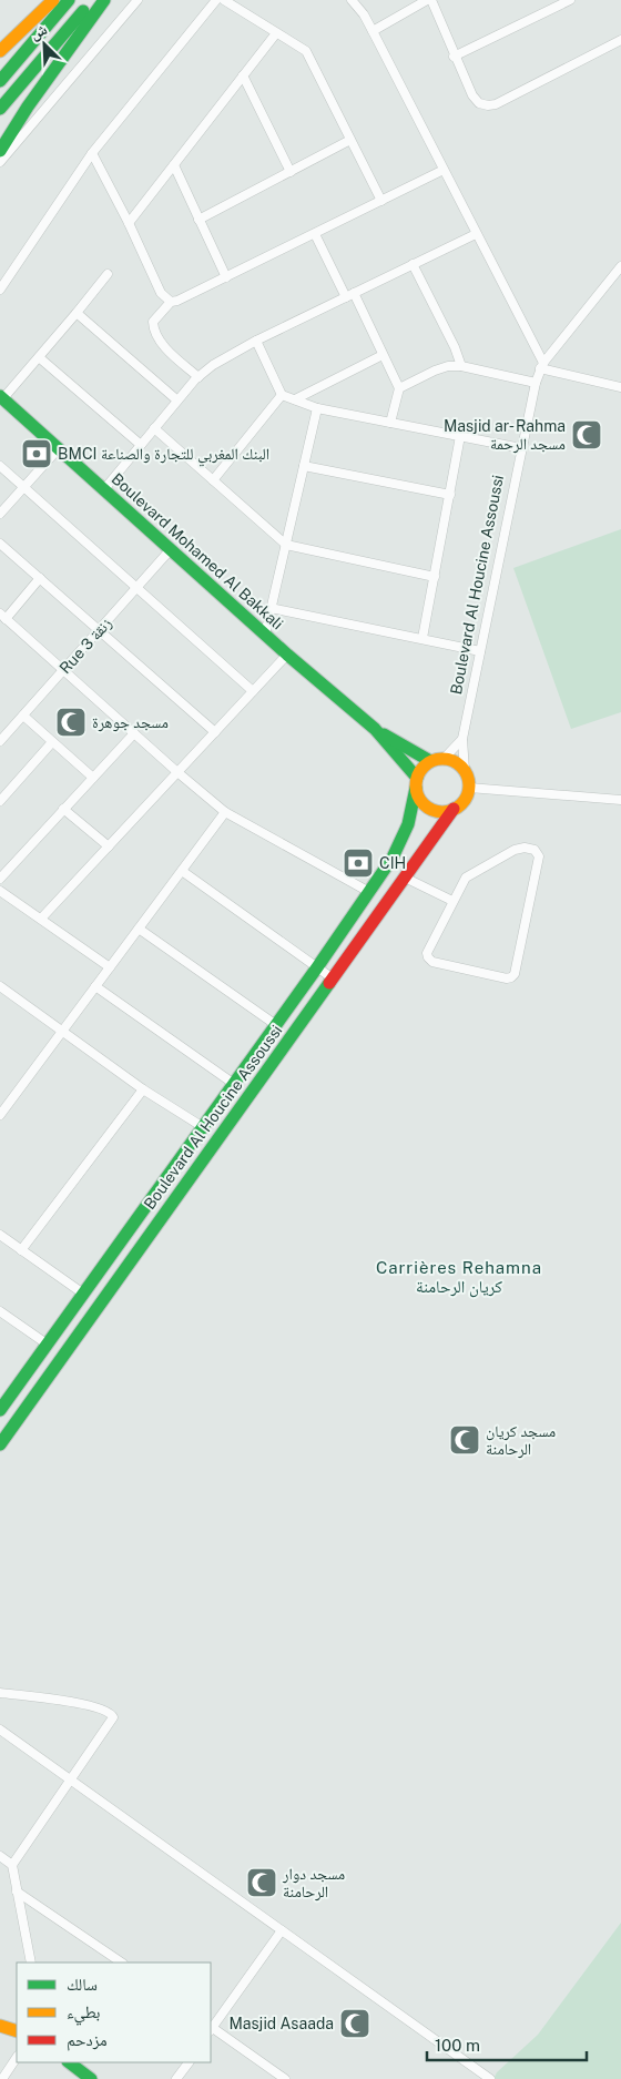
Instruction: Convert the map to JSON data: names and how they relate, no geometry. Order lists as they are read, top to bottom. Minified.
{"streets":{"main road":["Boulevard Mohamed Al Bakkali","Boulevard Al Houcine Assoussi"],"street":["Rue 3 زنقة"]},"crossings":[["Boulevard Mohamed Al Bakkali","Boulevard Al Houcine Assoussi"],["Boulevard Mohamed Al Bakkali","Rue 3 زنقة"]],"districts":["Carrières Rehamna كريان الرحامنة"],"places":{"mosque":["Masjid ar- Rahma مسجد الرحمة","مسجد جوهرة","مسجد كريان الرحامنة","مسجد دوار الرحامنة","Masjid Asaada"],"bank":["BMCI البنك المغربي للتجارة والصناعة","CIH"]},"legend":["سالك","بطيء","مزدحم"],"scale_bar":"100 m","north":"top left"}
